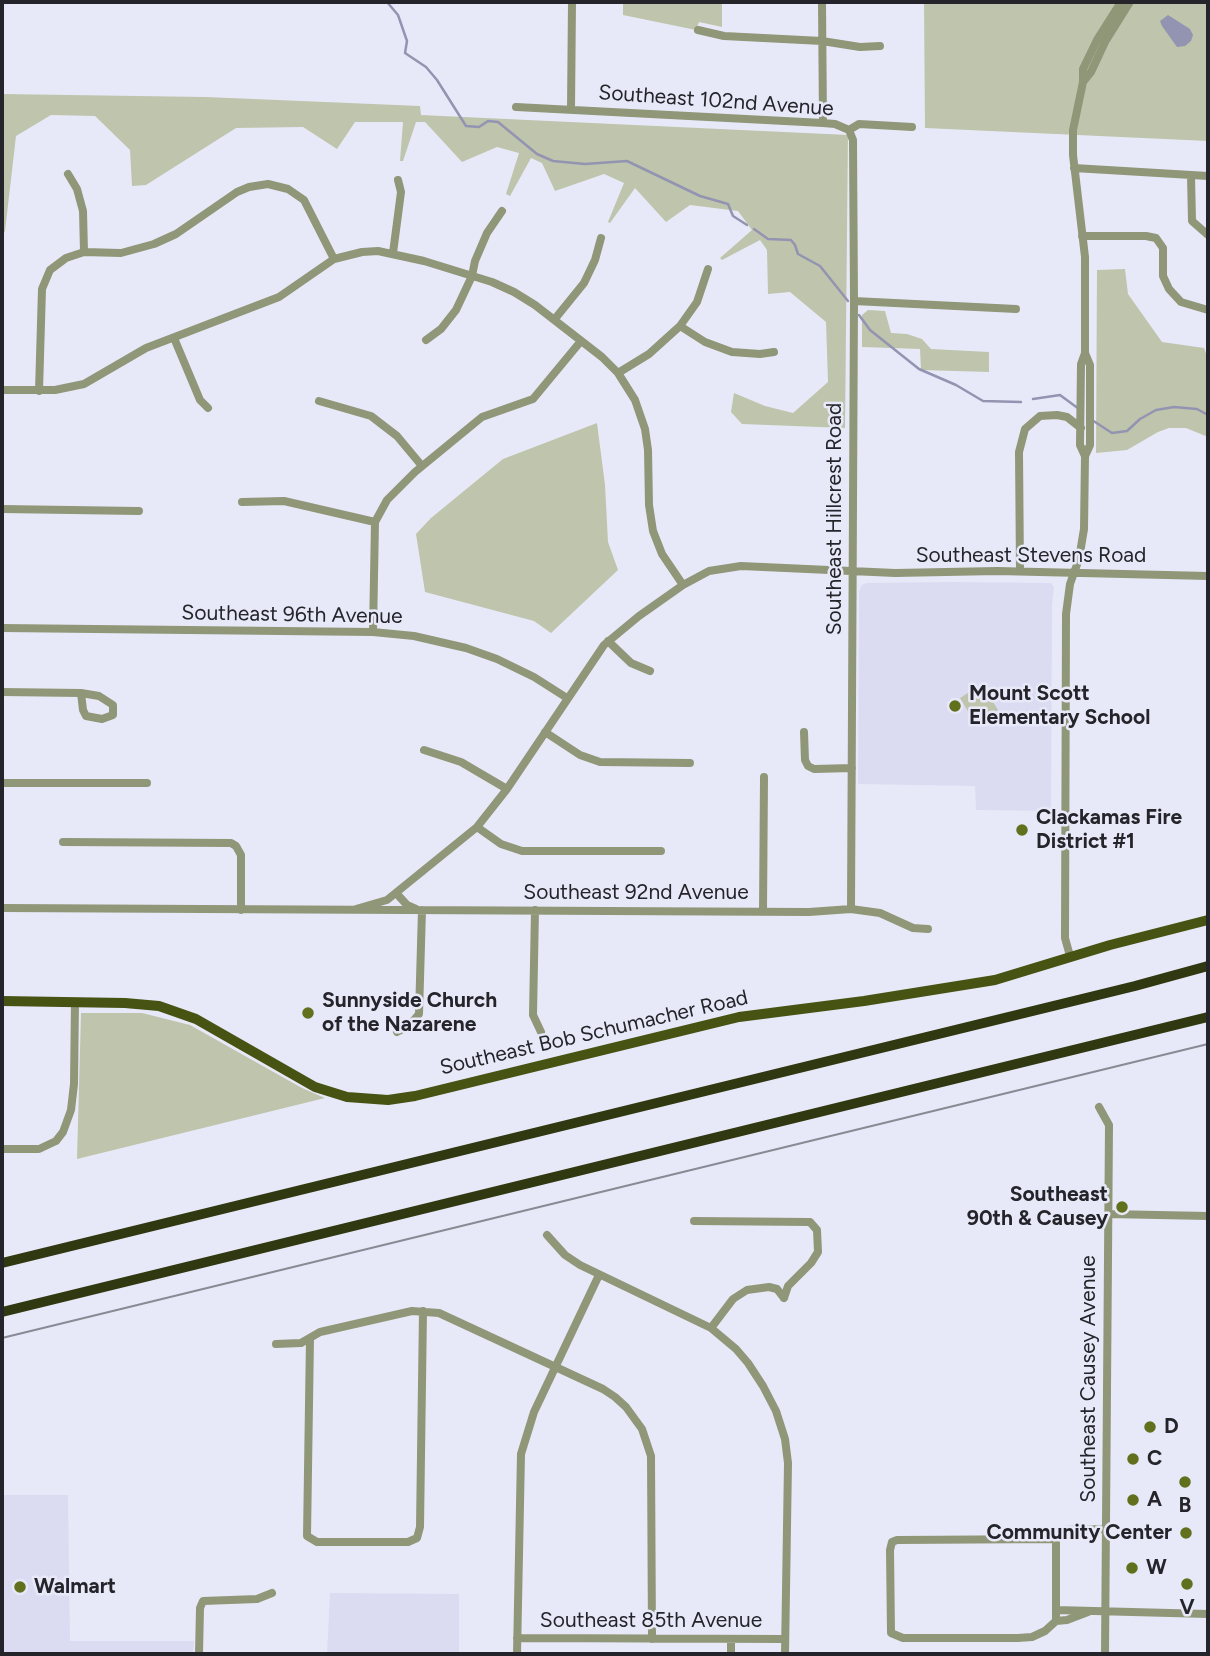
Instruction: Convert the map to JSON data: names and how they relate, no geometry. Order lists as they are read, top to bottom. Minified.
{"streets":{"main road":["Southeast Bob Schumacher Road"],"street":["Southeast 102nd Avenue","Southeast Hillcrest Road","Southeast Stevens Road","Southeast 96th Avenue","Southeast 92nd Avenue","Southeast Causey Avenue","Southeast 85th Avenue"]},"crossings":[["Southeast 102nd Avenue","Southeast Hillcrest Road"],["Southeast Hillcrest Road","Southeast Stevens Road"],["Southeast Hillcrest Road","Southeast 92nd Avenue"],["Southeast Stevens Road","Southeast 96th Avenue"],["Southeast Stevens Road","Southeast 92nd Avenue"]],"places":["Mount Scott Elementary School","Clackamas Fire District #1","Sunnyside Church of the Nazarene","Southeast 90th & Causey","D","C","B","A","Community Center","W","V","Walmart"]}
